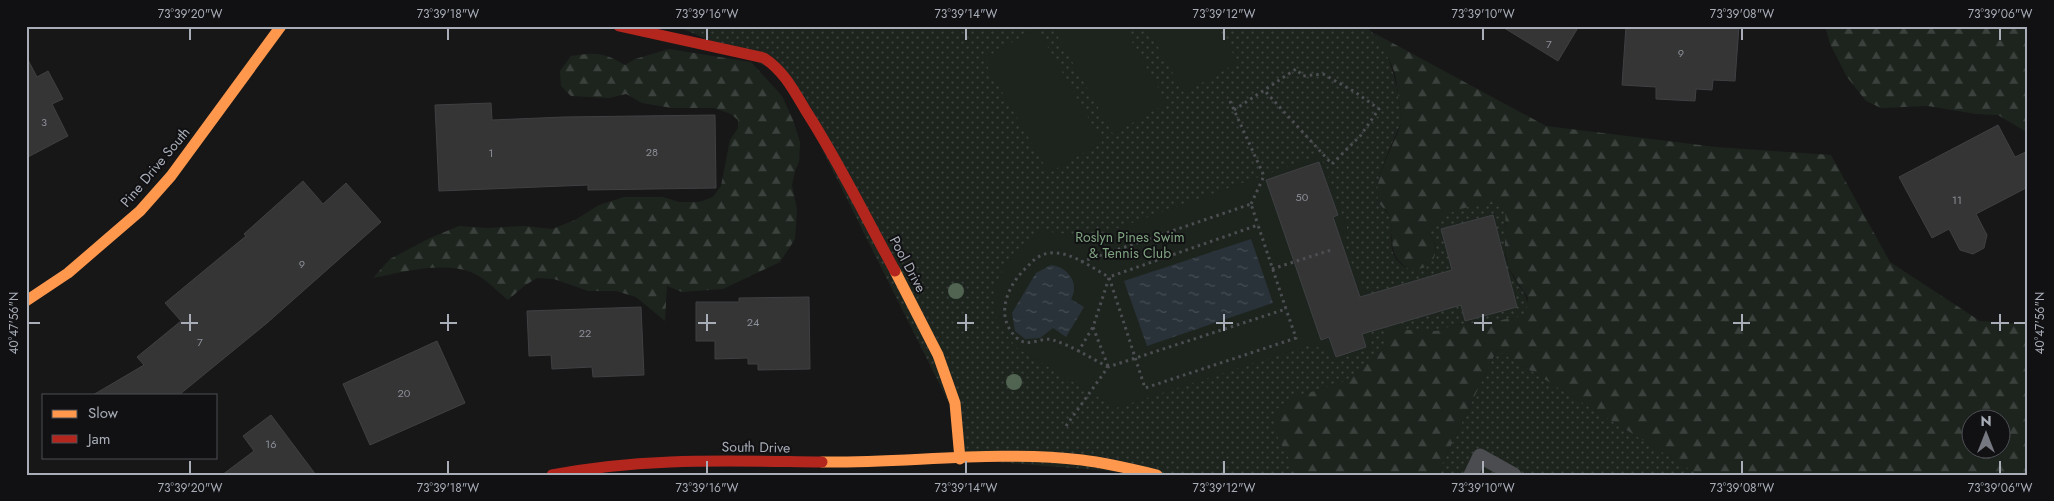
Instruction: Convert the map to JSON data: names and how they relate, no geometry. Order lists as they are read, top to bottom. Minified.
{"streets":{"street":["Pine Drive South","Pool Drive","South Drive"]},"crossings":[["Pool Drive","South Drive"]],"parks":["Roslyn Pines Swim & Tennis Club"],"house_numbers":["7","9","3","28","1","50","11","9","24","22","7","20","16"],"legend":["Slow","Jam"],"north":"top","coordinates":["73°39'20\"W","73°39'18\"W","73°39'16\"W","73°39'14\"W","73°39'12\"W","73°39'10\"W","73°39'08\"W","73°39'06\"W","40°47'56\"N"]}
